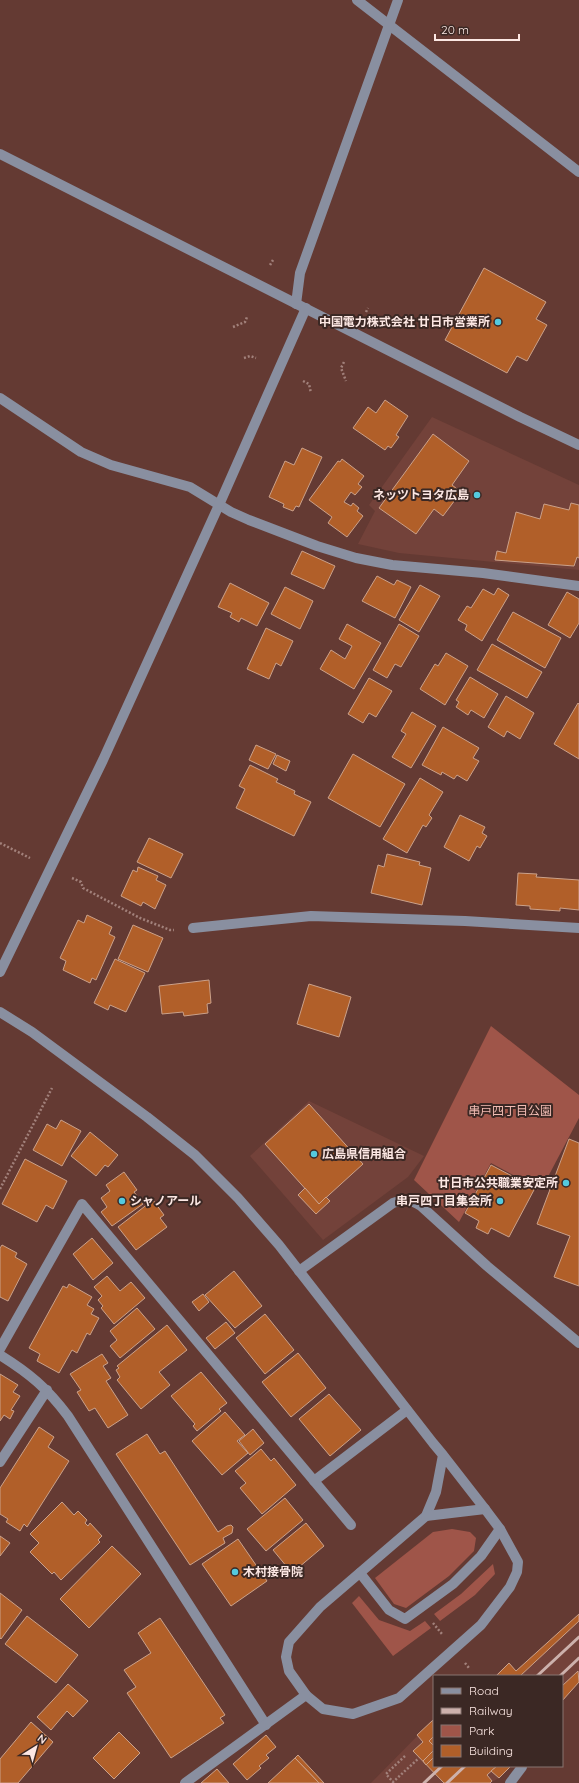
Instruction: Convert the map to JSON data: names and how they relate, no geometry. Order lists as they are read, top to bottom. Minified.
{"parks":["串戸四丁目公園"],"places":["中国電力株式会社 廿日市営業所","ネッツトヨタ広島","広島県信用組合","廿日市公共職業安定所","シャノアール","串戸四丁目集会所","木村接骨院"],"legend":["Road","Railway","Park","Building"],"scale_bar":"20 m","north":"top right"}
